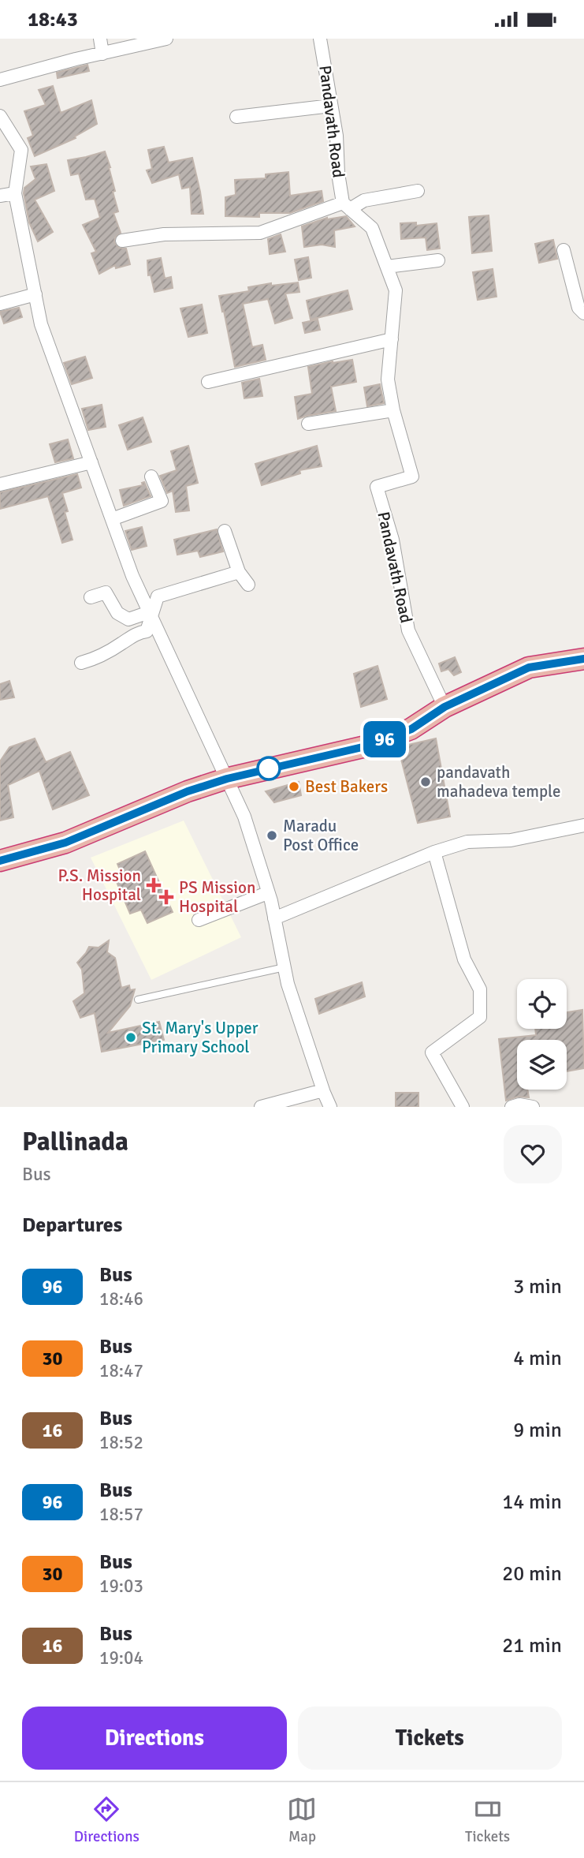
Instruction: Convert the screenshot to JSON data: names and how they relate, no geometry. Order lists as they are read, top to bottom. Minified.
{"streets":{"street":["Pandavath Road"]},"places":{"other":["pandavath mahadeva temple","Best Bakers","Maradu Post Office","St. Mary's Upper Primary School"],"health":["P.S. Mission Hospital","PS Mission Hospital"]},"lines":["bus line 96"],"page":{"status":"18:43","on_map":"96","heading":[["Pallinada","Bus"],"Departures"],"list":[{"mark":"96","name":"Bus","note":"18:46","value":"3 min"},{"mark":"30","name":"Bus","note":"18:47","value":"4 min"},{"mark":"16","name":"Bus","note":"18:52","value":"9 min"},{"mark":"96","name":"Bus","note":"18:57","value":"14 min"},{"mark":"30","name":"Bus","note":"19:03","value":"20 min"},{"mark":"16","name":"Bus","note":"19:04","value":"21 min"}],"buttons":["Directions","Tickets"],"tabs":["Directions","Map","Tickets"]}}
